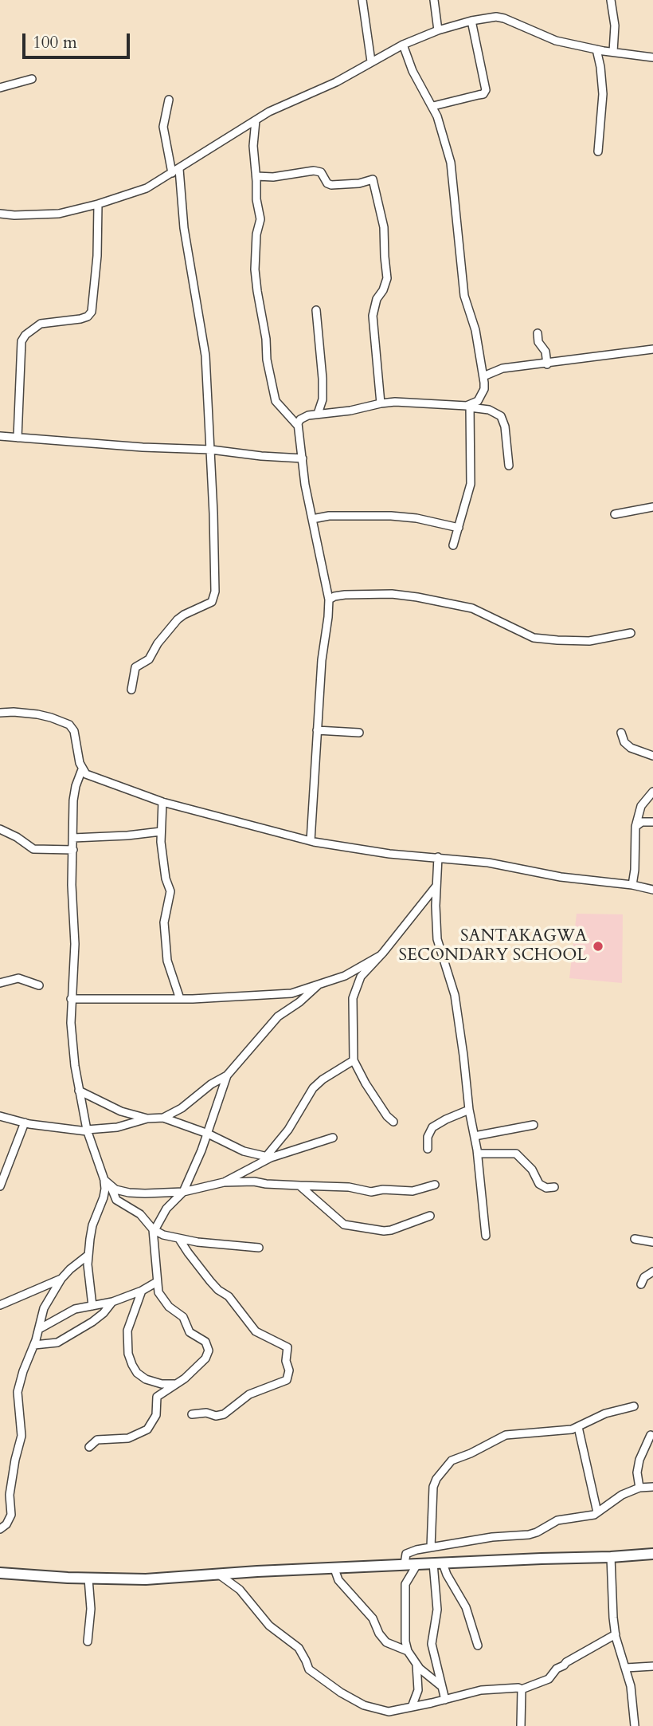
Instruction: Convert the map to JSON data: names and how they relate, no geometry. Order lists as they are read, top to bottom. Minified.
{"places":["SANTAKAGWA SECONDARY SCHOOL"],"scale_bar":"100 m"}
